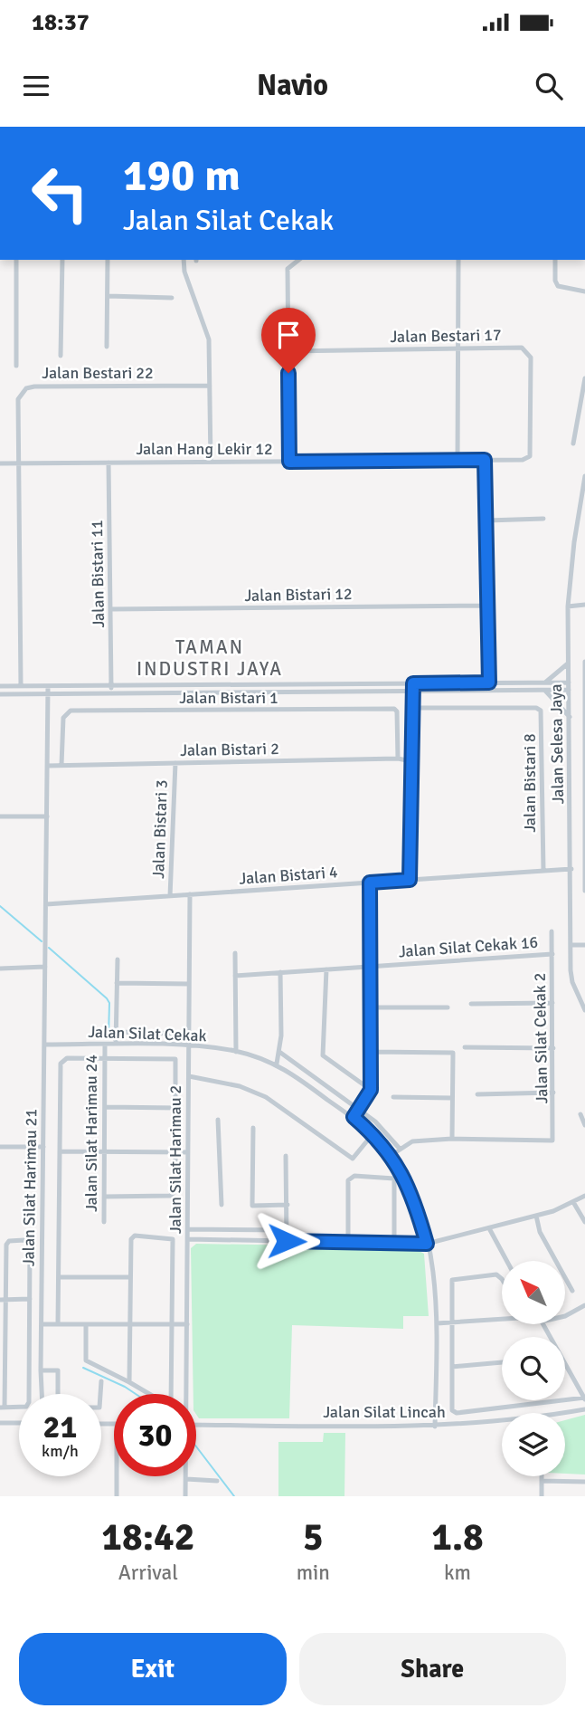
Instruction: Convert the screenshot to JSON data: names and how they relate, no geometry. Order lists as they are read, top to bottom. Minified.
{"streets":{"street":["Jalan Bestari 17","Jalan Bestari 22","Jalan Hang Lekir 12","Jalan Bistari 11","Jalan Bistari 12","Jalan Bistari 1","Jalan Selesa Jaya","Jalan Bistari 2","Jalan Bistari 8","Jalan Bistari 3","Jalan Bistari 4","Jalan Silat Cekak 16","Jalan Silat Cekak","Jalan Silat Cekak 2","Jalan Silat Harimau 24","Jalan Silat Harimau 2","Jalan Silat Harimau 21","Jalan Silat Lincah"]},"crossings":[["Jalan Bestari 17","Jalan Hang Lekir 12"],["Jalan Bestari 22","Jalan Hang Lekir 12"],["Jalan Hang Lekir 12","Jalan Bistari 11"],["Jalan Bistari 11","Jalan Bistari 12"],["Jalan Bistari 1","Jalan Bistari 2"],["Jalan Selesa Jaya","Jalan Bistari 4"],["Jalan Bistari 2","Jalan Bistari 3"],["Jalan Bistari 2","Jalan Silat Harimau 21"],["Jalan Bistari 8","Jalan Bistari 4"],["Jalan Bistari 3","Jalan Bistari 4"],["Jalan Bistari 4","Jalan Silat Harimau 2"],["Jalan Bistari 4","Jalan Silat Harimau 21"],["Jalan Silat Cekak 16","Jalan Silat Cekak 2"],["Jalan Silat Cekak","Jalan Silat Harimau 24"],["Jalan Silat Cekak","Jalan Silat Harimau 2"],["Jalan Silat Cekak","Jalan Silat Harimau 21"],["Jalan Silat Cekak","Jalan Silat Lincah"]],"districts":["TAMAN INDUSTRI JAYA"],"north":"top left","page":{"status":"18:37","header":"Navio","turn":["190 m","Jalan Silat Cekak"],"speed":"21 km/h","limit":"30","eta":["18:42","Arrival","5","min","1.8","km"],"buttons":["Exit","Share"]}}
